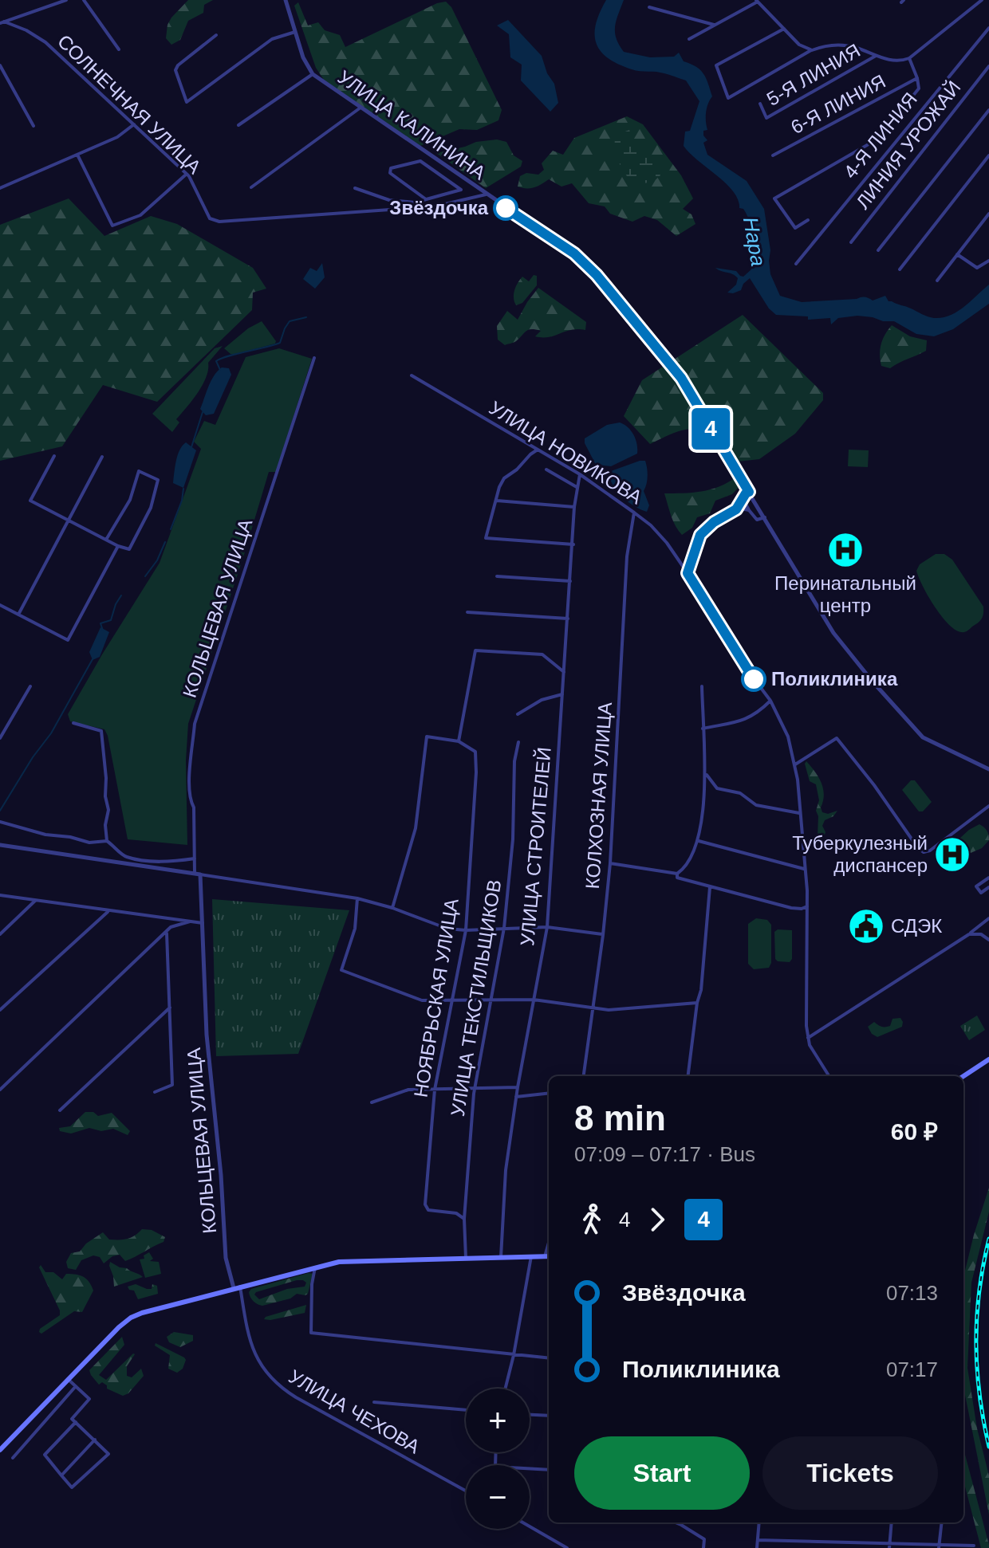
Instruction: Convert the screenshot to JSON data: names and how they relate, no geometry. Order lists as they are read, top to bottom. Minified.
{"streets":{"street":["5-Я ЛИНИЯ","СОЛНЕЧНАЯ УЛИЦА","6-Я ЛИНИЯ","УЛИЦА КАЛИНИНА","4-Я ЛИНИЯ","ЛИНИЯ УРОЖАЙ","УЛИЦА НОВИКОВА","КОЛЬЦЕВАЯ УЛИЦА","КОЛХОЗНАЯ УЛИЦА","УЛИЦА СТРОИТЕЛЕЙ","НОЯБРЬСКАЯ УЛИЦА","УЛИЦА ТЕКСТИЛЬЩИКОВ","УЛИЦА ЧЕХОВА"]},"crossings":[["СОЛНЕЧНАЯ УЛИЦА","УЛИЦА КАЛИНИНА"],["УЛИЦА НОВИКОВА","КОЛХОЗНАЯ УЛИЦА"],["УЛИЦА НОВИКОВА","УЛИЦА СТРОИТЕЛЕЙ"],["КОЛЬЦЕВАЯ УЛИЦА","УЛИЦА ЧЕХОВА"],["НОЯБРЬСКАЯ УЛИЦА","УЛИЦА ТЕКСТИЛЬЩИКОВ"]],"water":["Нара"],"places":{"other":["Звёздочка","Поликлиника"],"hospital":["Перинатальный центр","Туберкулезный диспансер"],"public building":["СДЭК"]},"lines":["bus line 4"],"page":{"on_map":"4","heading":["8 min","07:09 – 07:17 · Bus","60 ₽"],"legs":["4","4"],"list":[{"name":"Звёздочка","value":"07:13"},{"name":"Поликлиника","value":"07:17"}],"map_buttons":["+","−"],"buttons":["Start","Tickets"]}}
